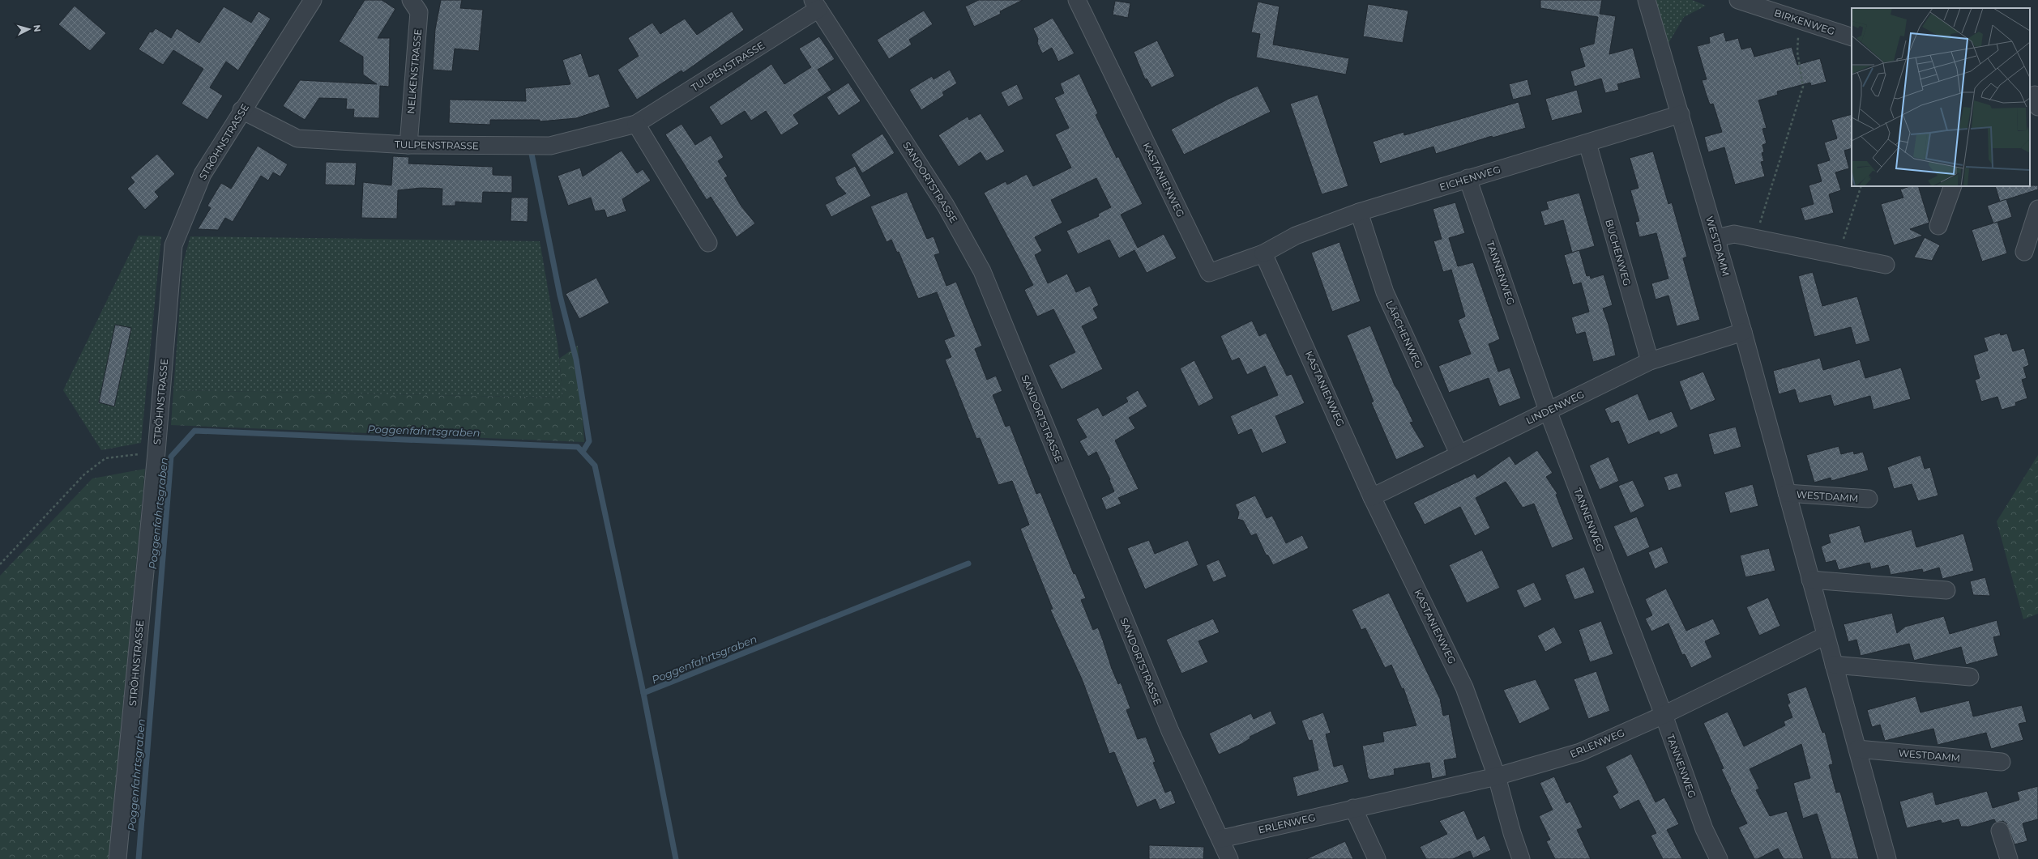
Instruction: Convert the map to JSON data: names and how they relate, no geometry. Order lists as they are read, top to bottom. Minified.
{"streets":{"street":["BIRKENWEG","TULPENSTRASSE","NELKENSTRASSE","STRÖHNSTRASSE","EICHENWEG","KASTANIENWEG","SANDORTSTRASSE","WESTDAMM","BUCHENWEG","TANNENWEG","LÄRCHENWEG","LINDENWEG","ERLENWEG"]},"crossings":[["TULPENSTRASSE","NELKENSTRASSE"],["TULPENSTRASSE","STRÖHNSTRASSE"],["TULPENSTRASSE","SANDORTSTRASSE"],["EICHENWEG","KASTANIENWEG"],["EICHENWEG","WESTDAMM"],["EICHENWEG","BUCHENWEG"],["EICHENWEG","TANNENWEG"],["EICHENWEG","LÄRCHENWEG"],["KASTANIENWEG","LINDENWEG"],["KASTANIENWEG","ERLENWEG"],["SANDORTSTRASSE","ERLENWEG"],["WESTDAMM","LINDENWEG"],["WESTDAMM","ERLENWEG"],["BUCHENWEG","LINDENWEG"],["TANNENWEG","LINDENWEG"],["TANNENWEG","ERLENWEG"],["LÄRCHENWEG","LINDENWEG"]],"water":["Poggenfahrtsgraben"],"north":"right"}
